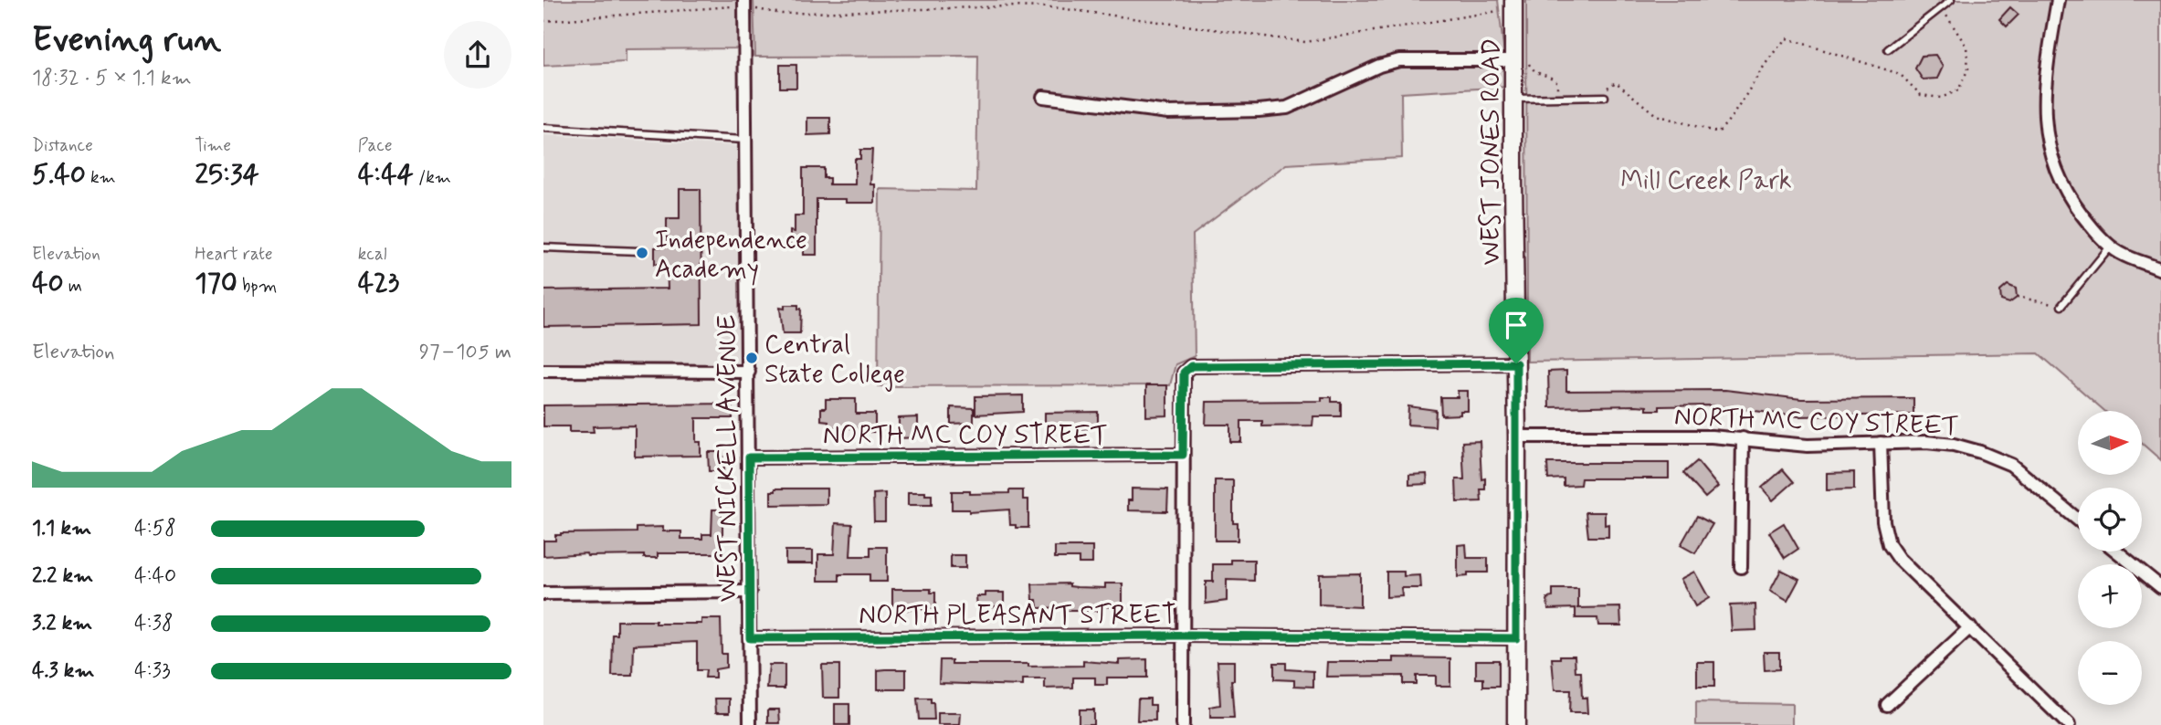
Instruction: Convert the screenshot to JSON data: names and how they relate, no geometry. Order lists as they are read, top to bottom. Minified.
{"streets":{"street":["WEST JONES ROAD","NORTH MC COY STREET","WEST NICKELL AVENUE","NORTH PLEASANT STREET"]},"crossings":[["WEST JONES ROAD","NORTH MC COY STREET"],["WEST JONES ROAD","NORTH PLEASANT STREET"],["NORTH MC COY STREET","WEST NICKELL AVENUE"],["WEST NICKELL AVENUE","NORTH PLEASANT STREET"]],"parks":["Mill Creek Park"],"places":["Independence Academy","Central State College"],"north":"right","page":{"heading":["Evening run","18:32 · 5 × 1.1 km"],"stats":[["Distance","5.40 km"],["Time","25:34"],["Pace","4:44 /km"],["Elevation","40 m"],["Heart rate","170 bpm"],["kcal","423"]],"chart":["Elevation","97–105 m"],"map_buttons":["+","−"],"list":[{"name":"1.1 km","note":"4:58"},{"name":"2.2 km","note":"4:40"},{"name":"3.2 km","note":"4:38"},{"name":"4.3 km","note":"4:33"}]}}
